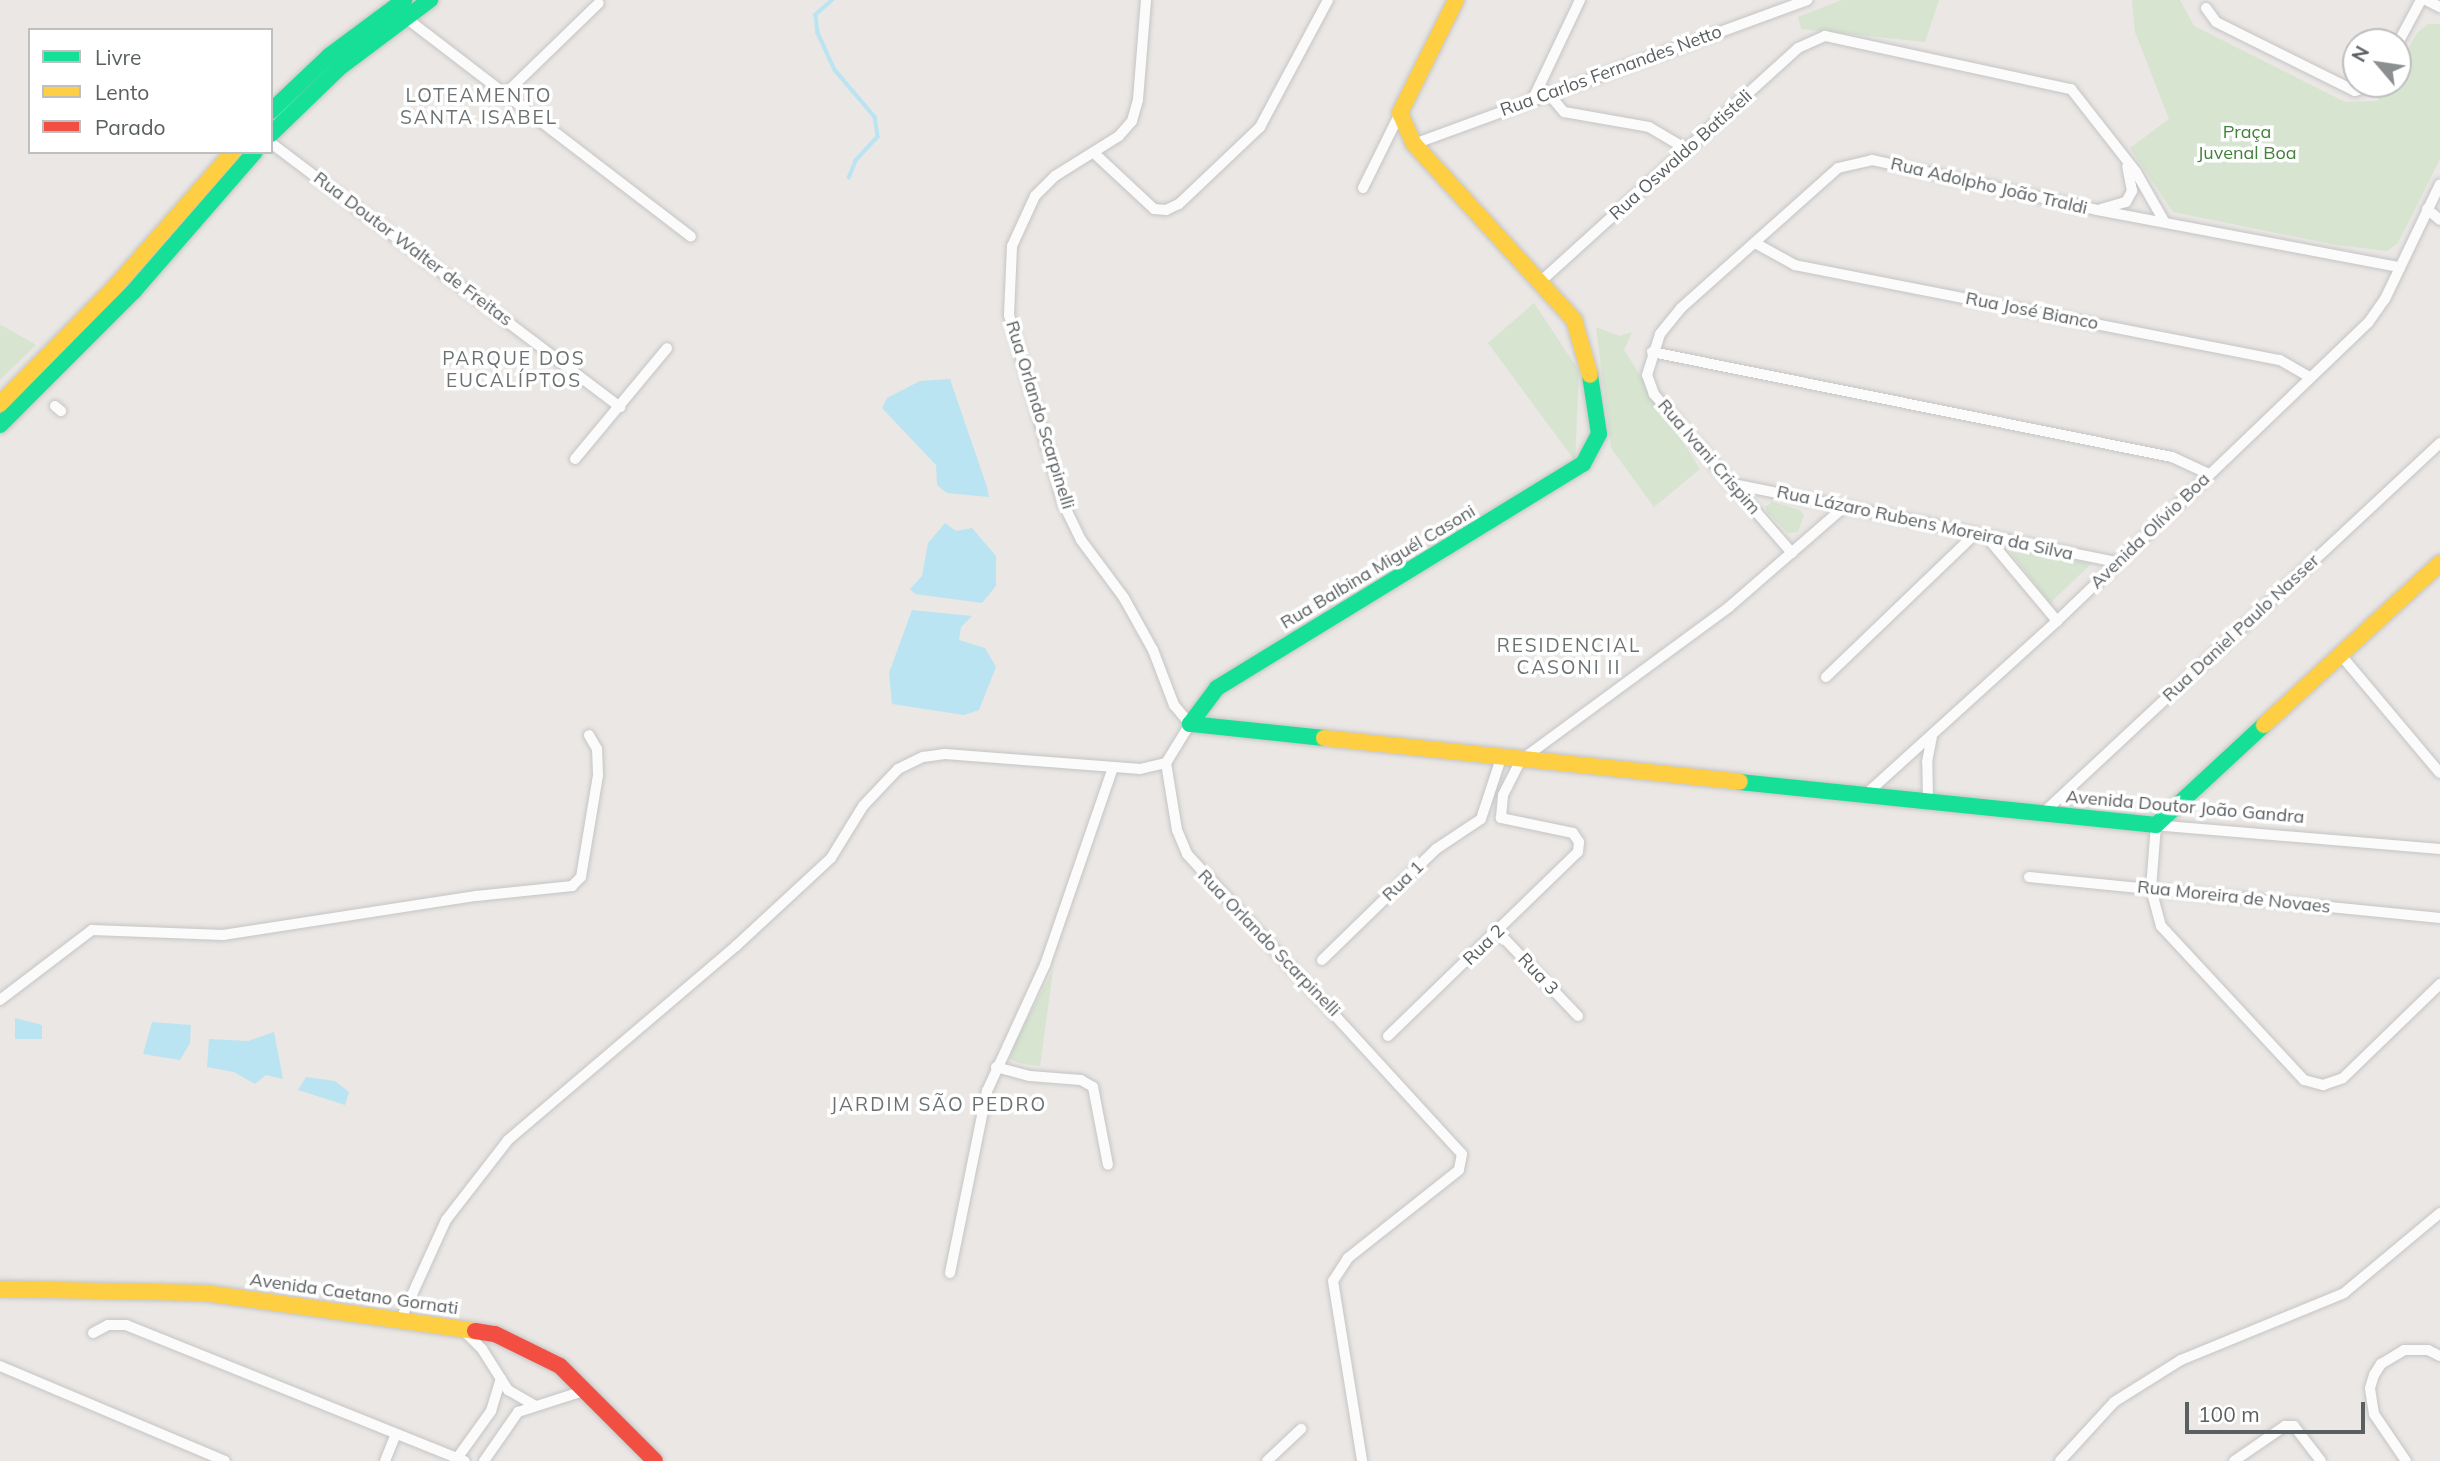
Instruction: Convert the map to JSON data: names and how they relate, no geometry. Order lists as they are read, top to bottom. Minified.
{"streets":{"street":["Rua Carlos Fernandes Netto","Rua Oswaldo Batisteli","Rua Adolpho João Traldi","Rua Doutor Walter de Freitas","Rua José Bianco","Rua Orlando Scarpinelli","Rua Ivani Crispim","Rua Lázaro Rubens Moreira da Silva","Avenida Olívio Boa","Rua Balbina Miguél Casoni","Rua Daniel Paulo Nasser","Avenida Doutor João Gandra","Rua 1","Rua Moreira de Novaes","Rua 2","Rua 3","Avenida Caetano Gornati"]},"crossings":[["Rua Oswaldo Batisteli","Rua Balbina Miguél Casoni"],["Rua Adolpho João Traldi","Rua José Bianco"],["Rua Adolpho João Traldi","Rua Ivani Crispim"],["Rua Adolpho João Traldi","Avenida Olívio Boa"],["Rua José Bianco","Avenida Olívio Boa"],["Rua Orlando Scarpinelli","Rua Balbina Miguél Casoni"],["Rua Orlando Scarpinelli","Avenida Doutor João Gandra"],["Rua Ivani Crispim","Rua Lázaro Rubens Moreira da Silva"],["Rua Lázaro Rubens Moreira da Silva","Avenida Olívio Boa"],["Avenida Olívio Boa","Avenida Doutor João Gandra"],["Rua Balbina Miguél Casoni","Avenida Doutor João Gandra"],["Rua Daniel Paulo Nasser","Avenida Doutor João Gandra"],["Rua 2","Rua 3"]],"districts":["LOTEAMENTO SANTA ISABEL","PARQUE DOS EUCALÍPTOS","RESIDENCIAL CASONI II","JARDIM SÃO PEDRO"],"parks":["Praça Juvenal Boa"],"legend":["Livre","Lento","Parado"],"scale_bar":"100 m","north":"top left"}
